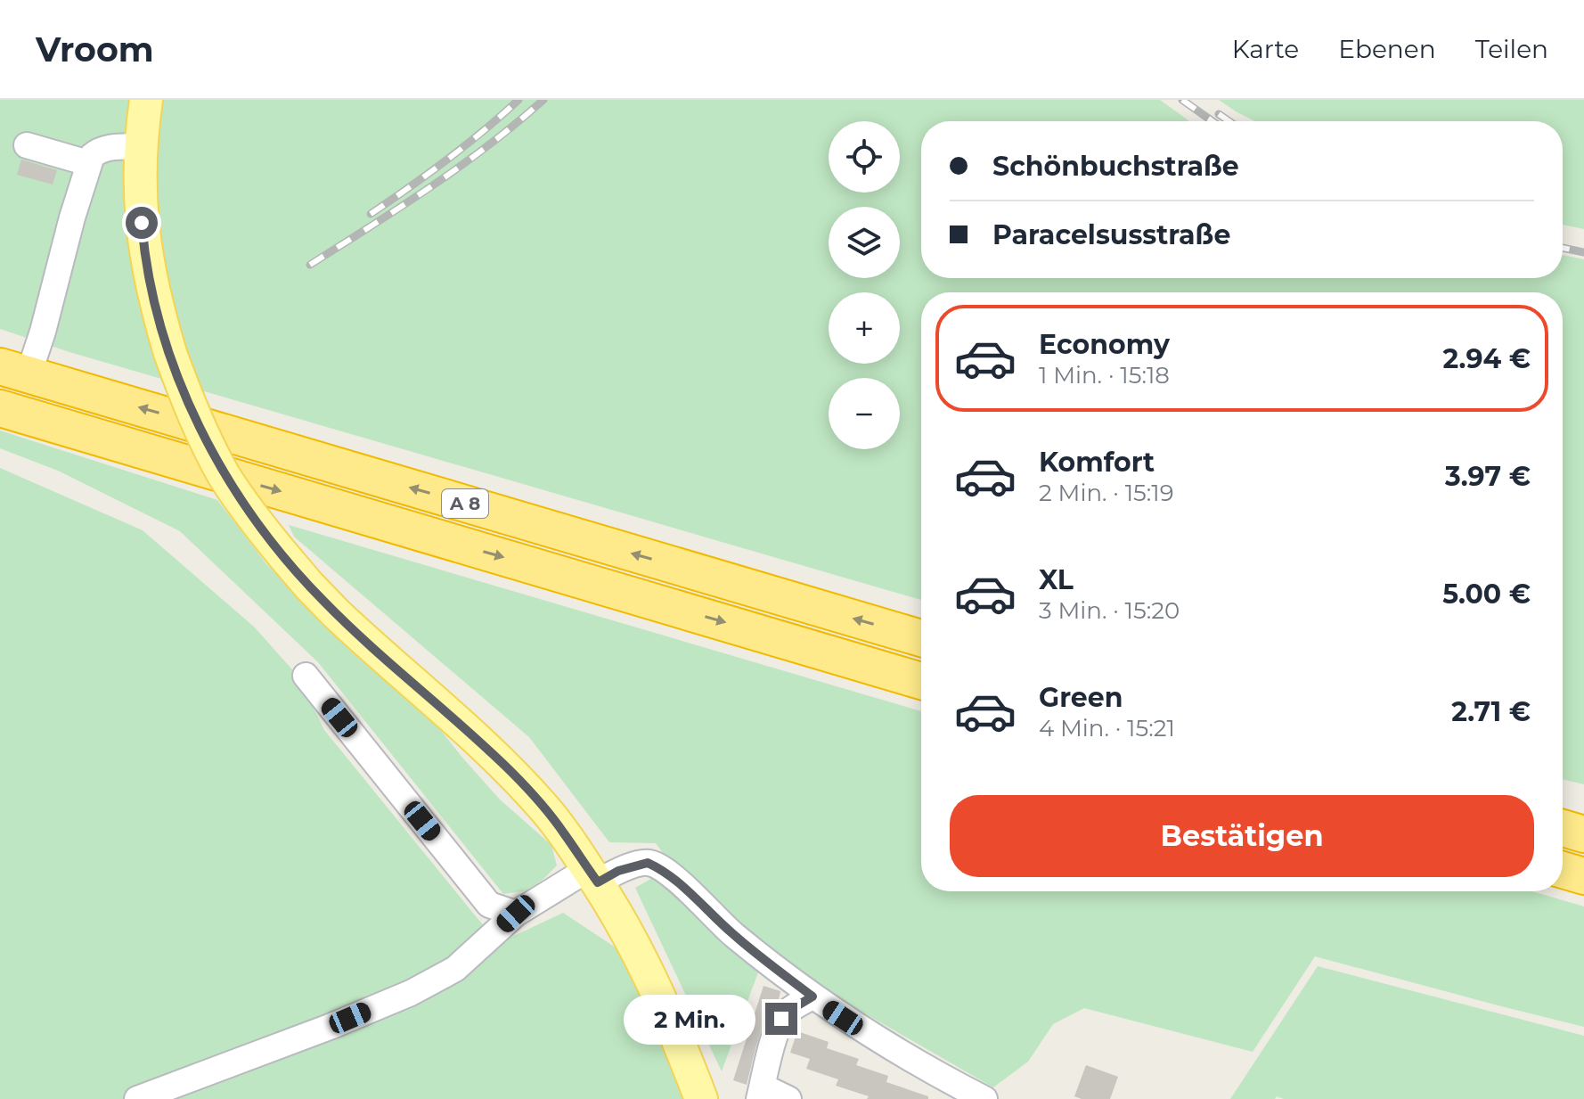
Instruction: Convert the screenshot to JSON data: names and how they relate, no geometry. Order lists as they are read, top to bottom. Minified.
{"streets":{"highway":["A 8"]},"page":{"header":"Vroom","nav":["Karte","Ebenen","Teilen"],"map_buttons":["+","−"],"banner":["Schönbuchstraße","Paracelsusstraße"],"list":[{"name":"Economy","note":"1 Min. · 15:18","value":"2.94 €"},{"name":"Komfort","note":"2 Min. · 15:19","value":"3.97 €"},{"name":"XL","note":"3 Min. · 15:20","value":"5.00 €"},{"name":"Green","note":"4 Min. · 15:21","value":"2.71 €"}],"buttons":"Bestätigen","bubble":"2 Min."}}
